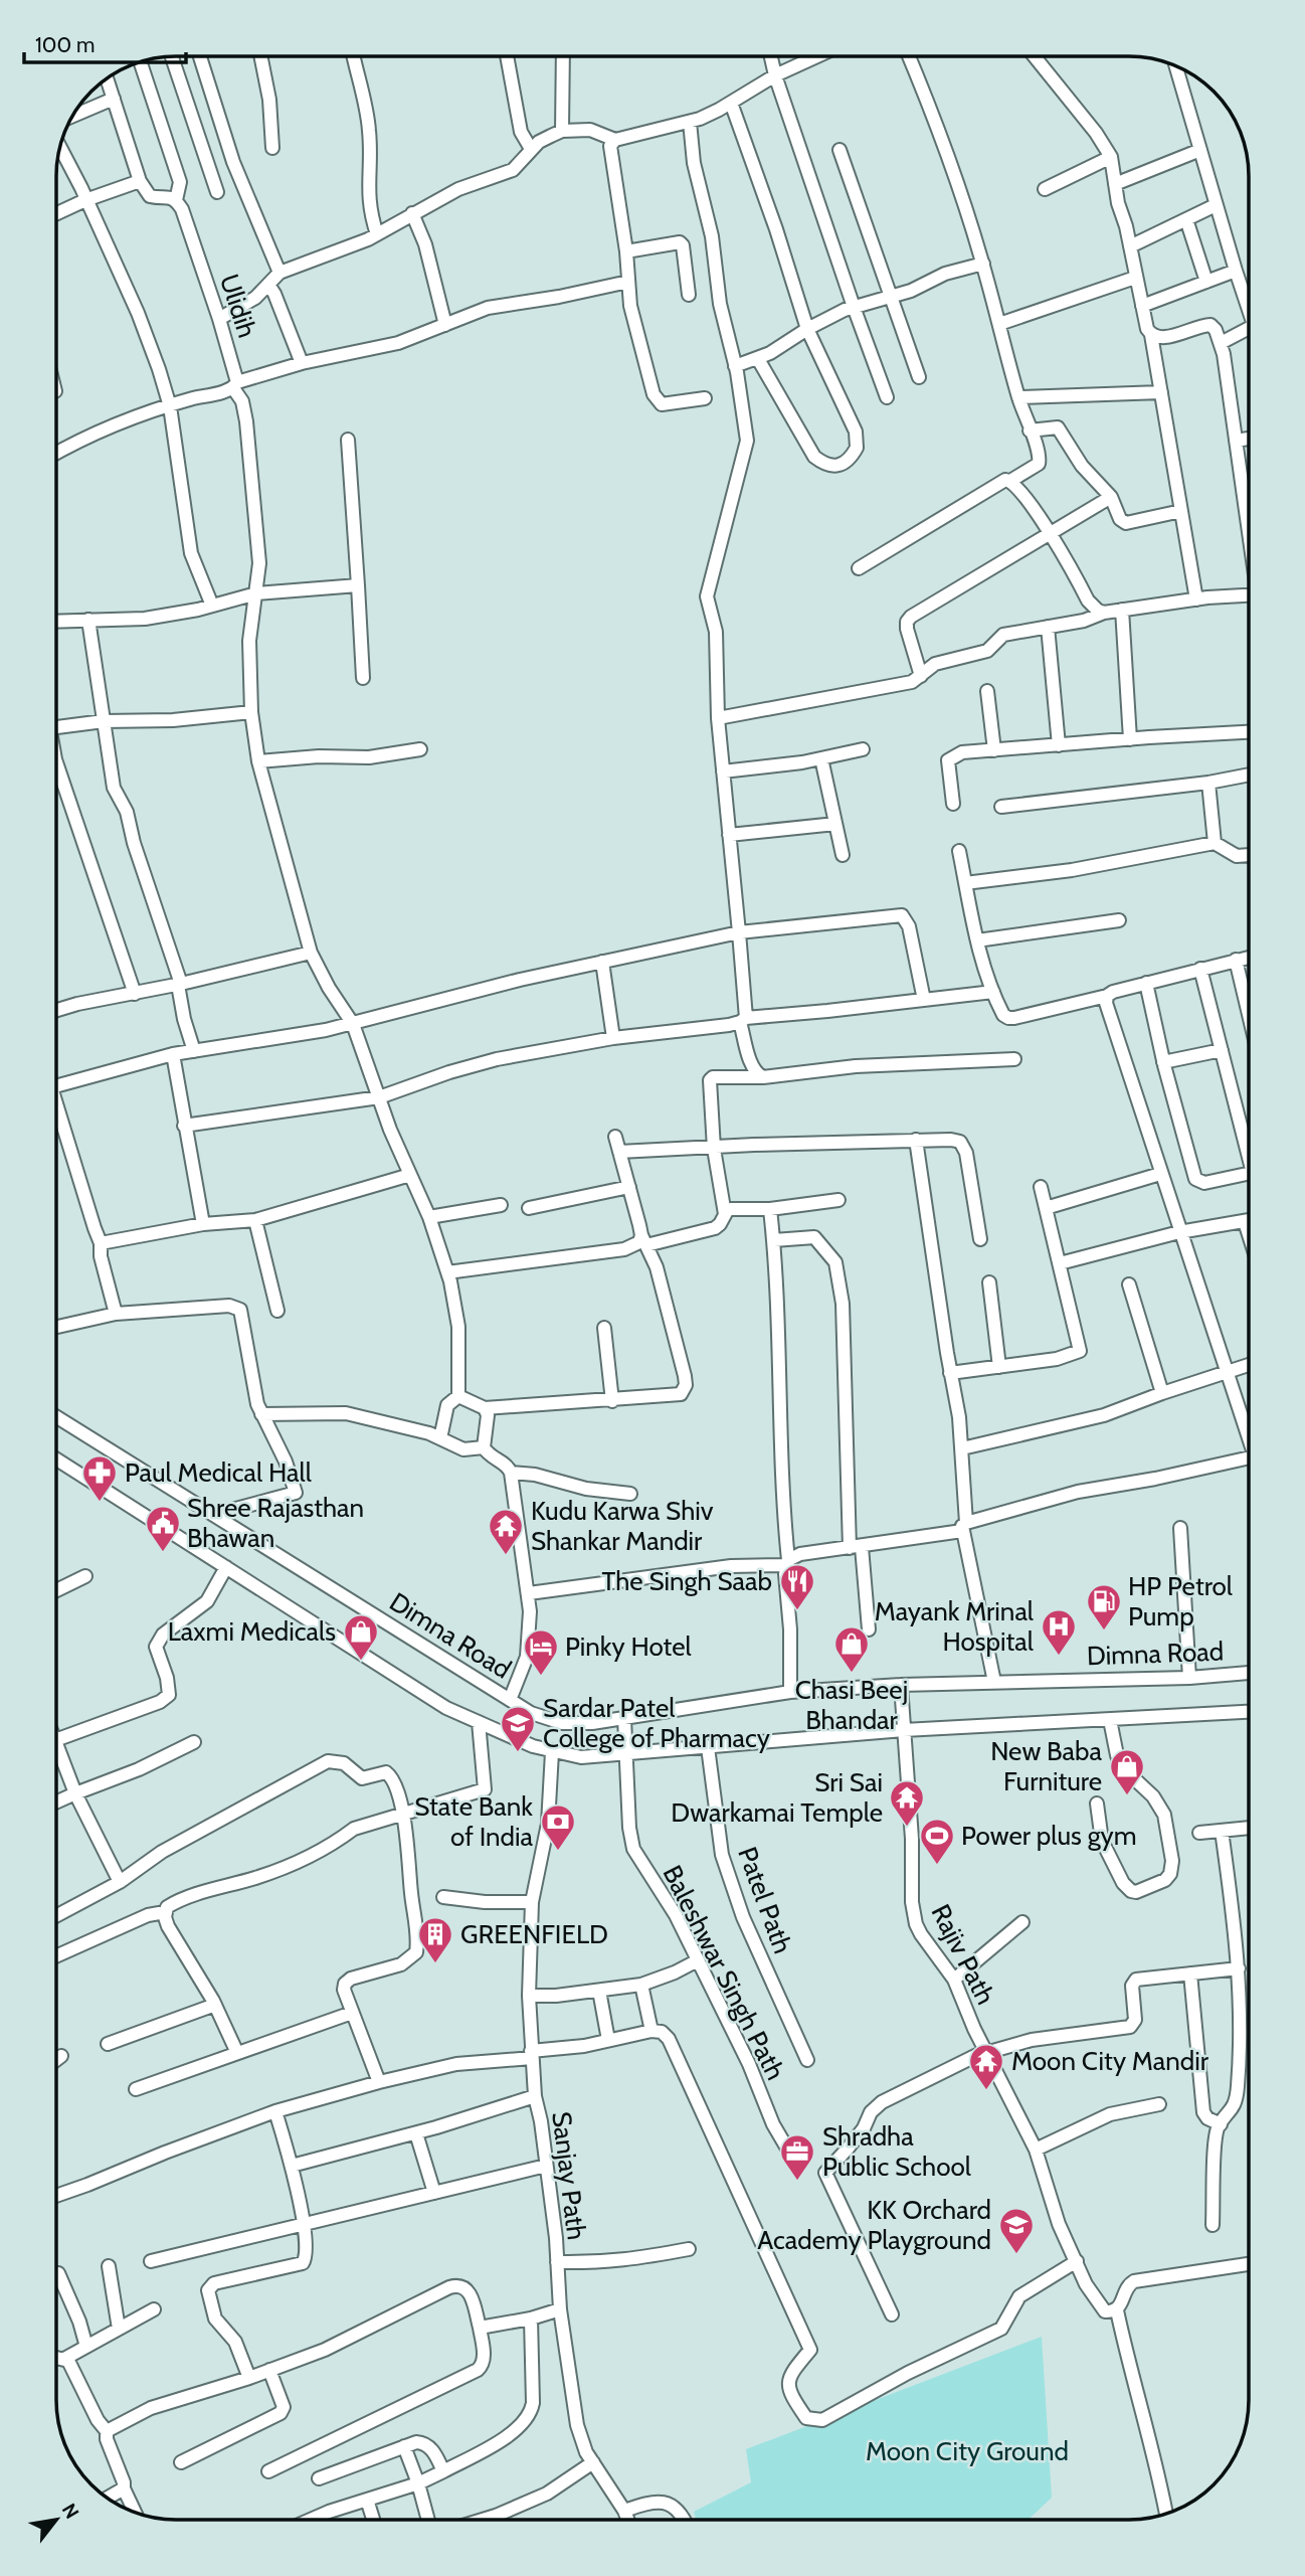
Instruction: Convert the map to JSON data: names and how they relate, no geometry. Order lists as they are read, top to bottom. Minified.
{"streets":{"street":["Ulidih","Dimna Road","Patel Path","Rajiv Path","Baleshwar Singh Path","Sanjay Path"]},"crossings":[["Dimna Road","Rajiv Path"],["Dimna Road","Baleshwar Singh Path"]],"parks":["Moon City Ground"],"places":{"pharmacy":["Paul Medical Hall"],"public building":["Shree Rajasthan Bhawan"],"temple":["Kudu Karwa Shiv Shankar Mandir","Sri Sai Dwarkamai Temple","Moon City Mandir"],"restaurant":["The Singh Saab"],"fuel station":["HP Petrol Pump"],"hospital":["Mayank Mrinal Hospital"],"shop":["Laxmi Medicals","Chasi Beej Bhandar","New Baba Furniture"],"hotel":["Pinky Hotel"],"school or university":["Sardar Patel College of Pharmacy","KK Orchard Academy Playground"],"bank":["State Bank of India"],"sports":["Power plus gym"],"building":["GREENFIELD"],"office":["Shradha Public School"]},"scale_bar":"100 m","north":"top right"}
